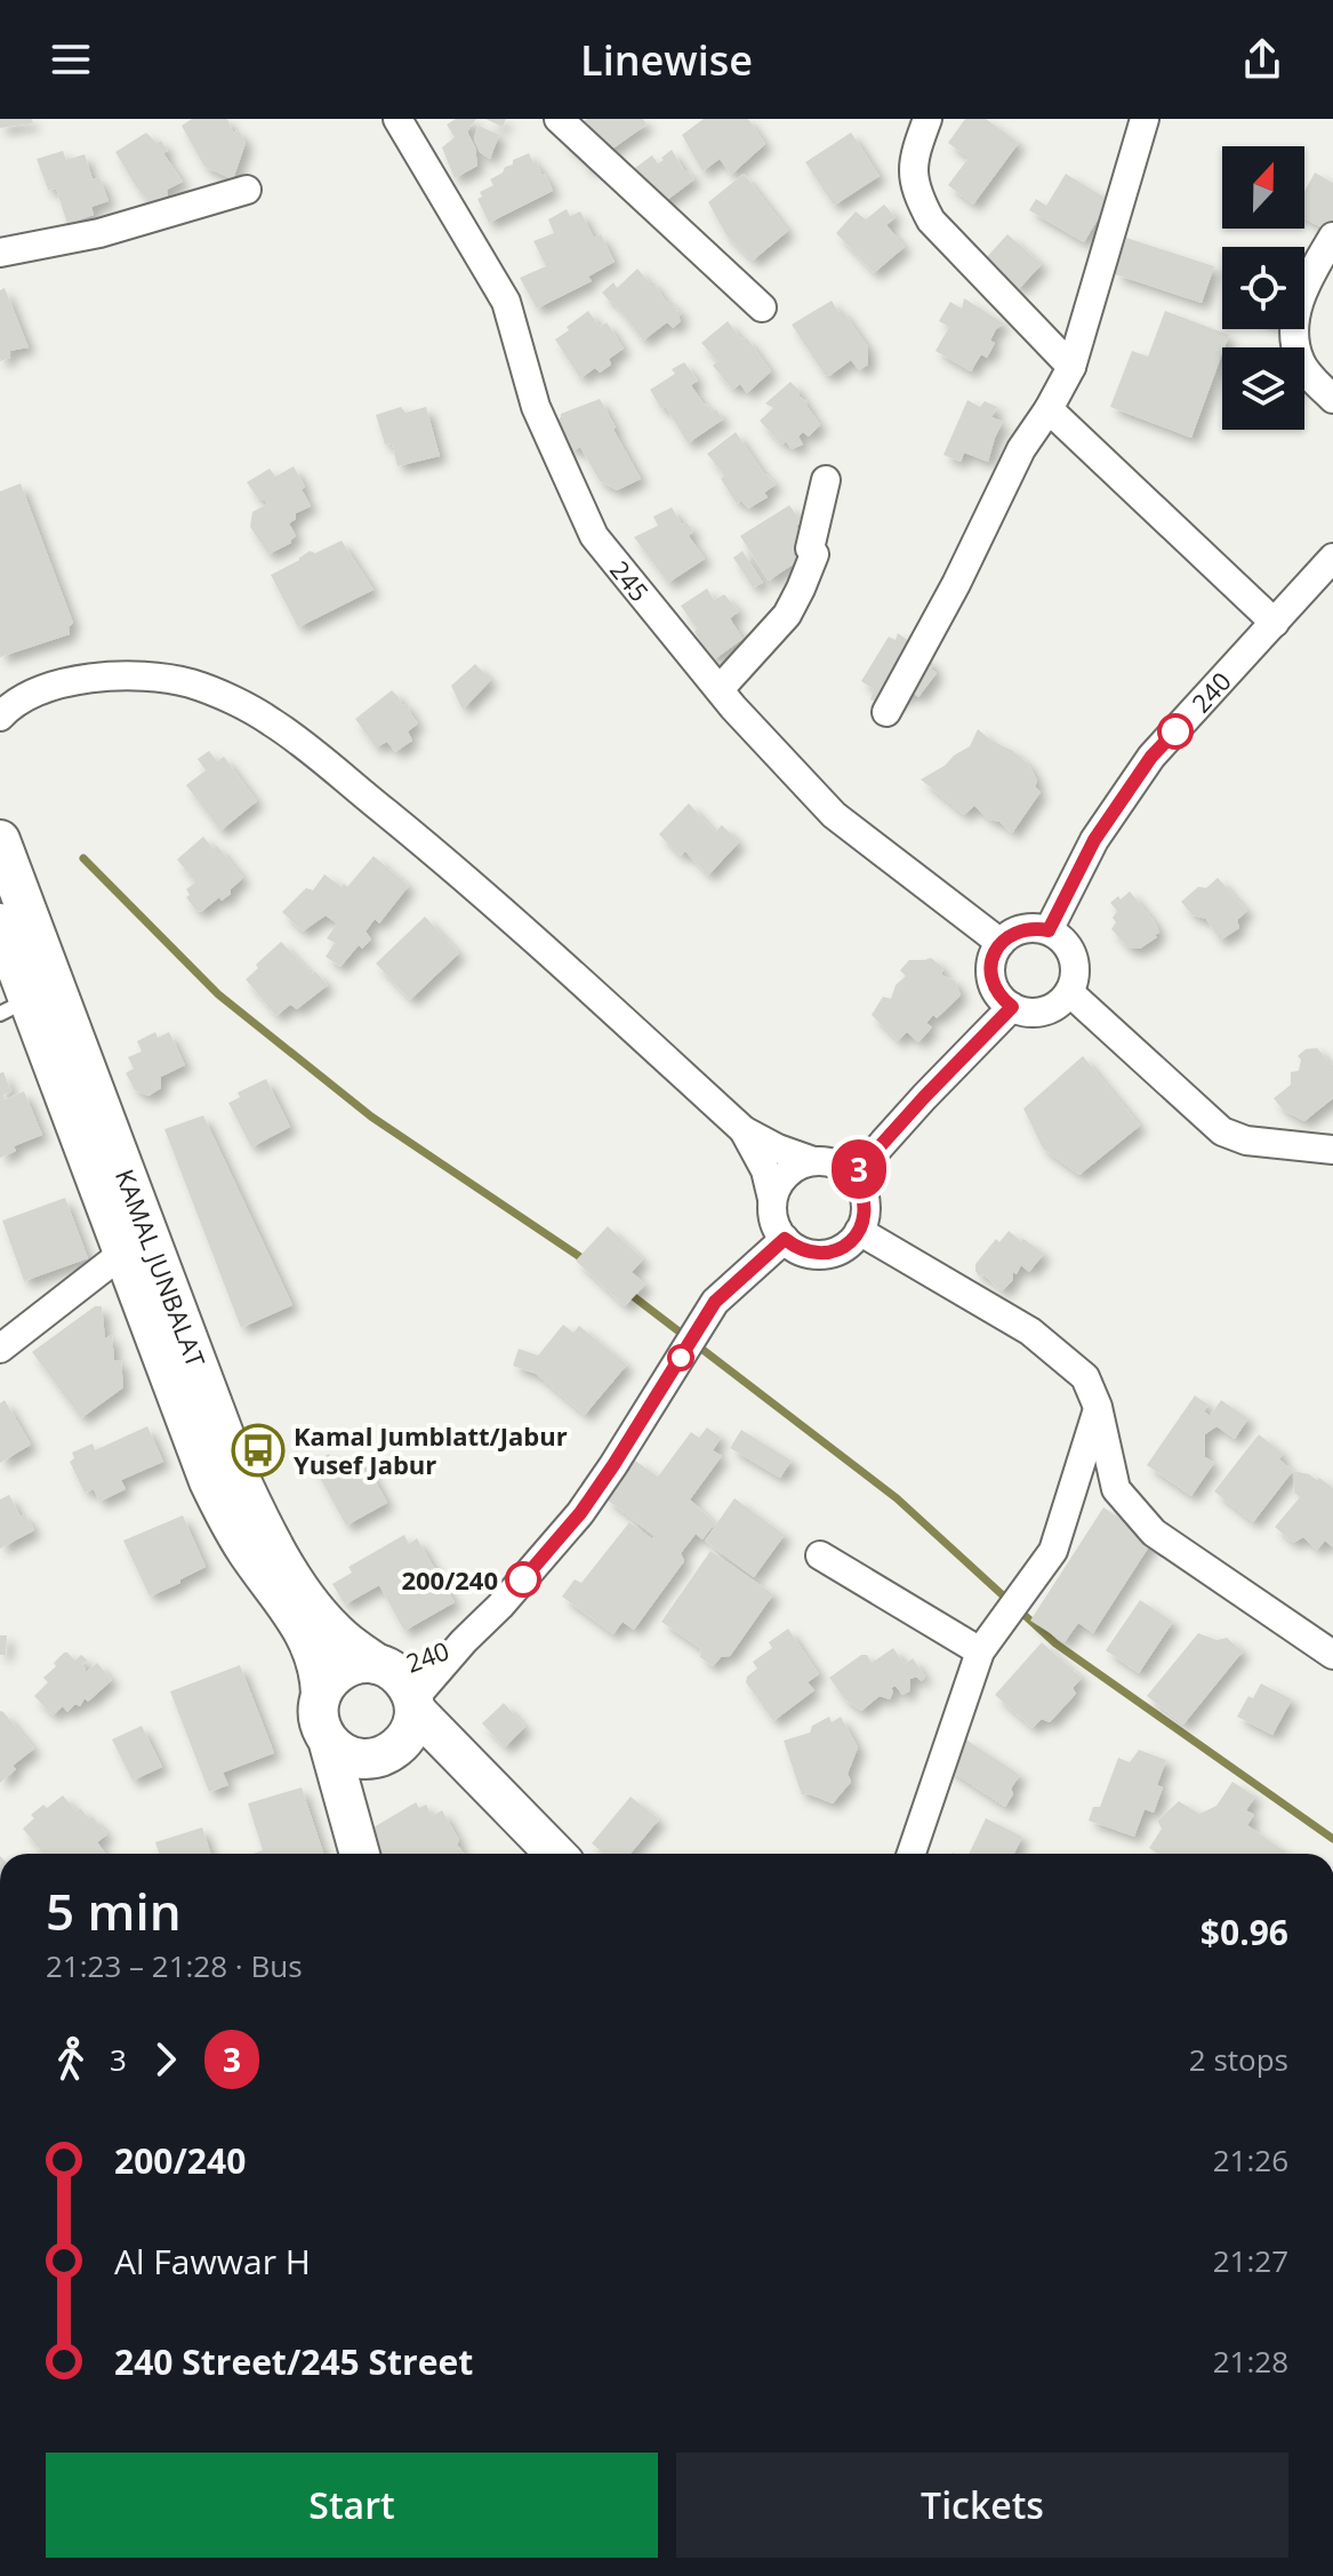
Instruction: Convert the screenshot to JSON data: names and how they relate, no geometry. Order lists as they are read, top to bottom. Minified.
{"streets":{"main road":["KAMAL JUNBALAT"],"street":["245","240"]},"crossings":[["245","240"],["240","KAMAL JUNBALAT"]],"places":{"bus stop":["Kamal Jumblatt/Jabur Yusef Jabur"],"other":["200/240"]},"lines":["bus line 3"],"north":"top","page":{"header":"Linewise","on_map":"3","heading":["5 min","21:23 – 21:28 · Bus","$0.96"],"legs":["3","3","2 stops"],"list":[{"name":"200/240","value":"21:26"},{"name":"Al Fawwar H","value":"21:27"},{"name":"240 Street/245 Street","value":"21:28"}],"buttons":["Start","Tickets"]}}
